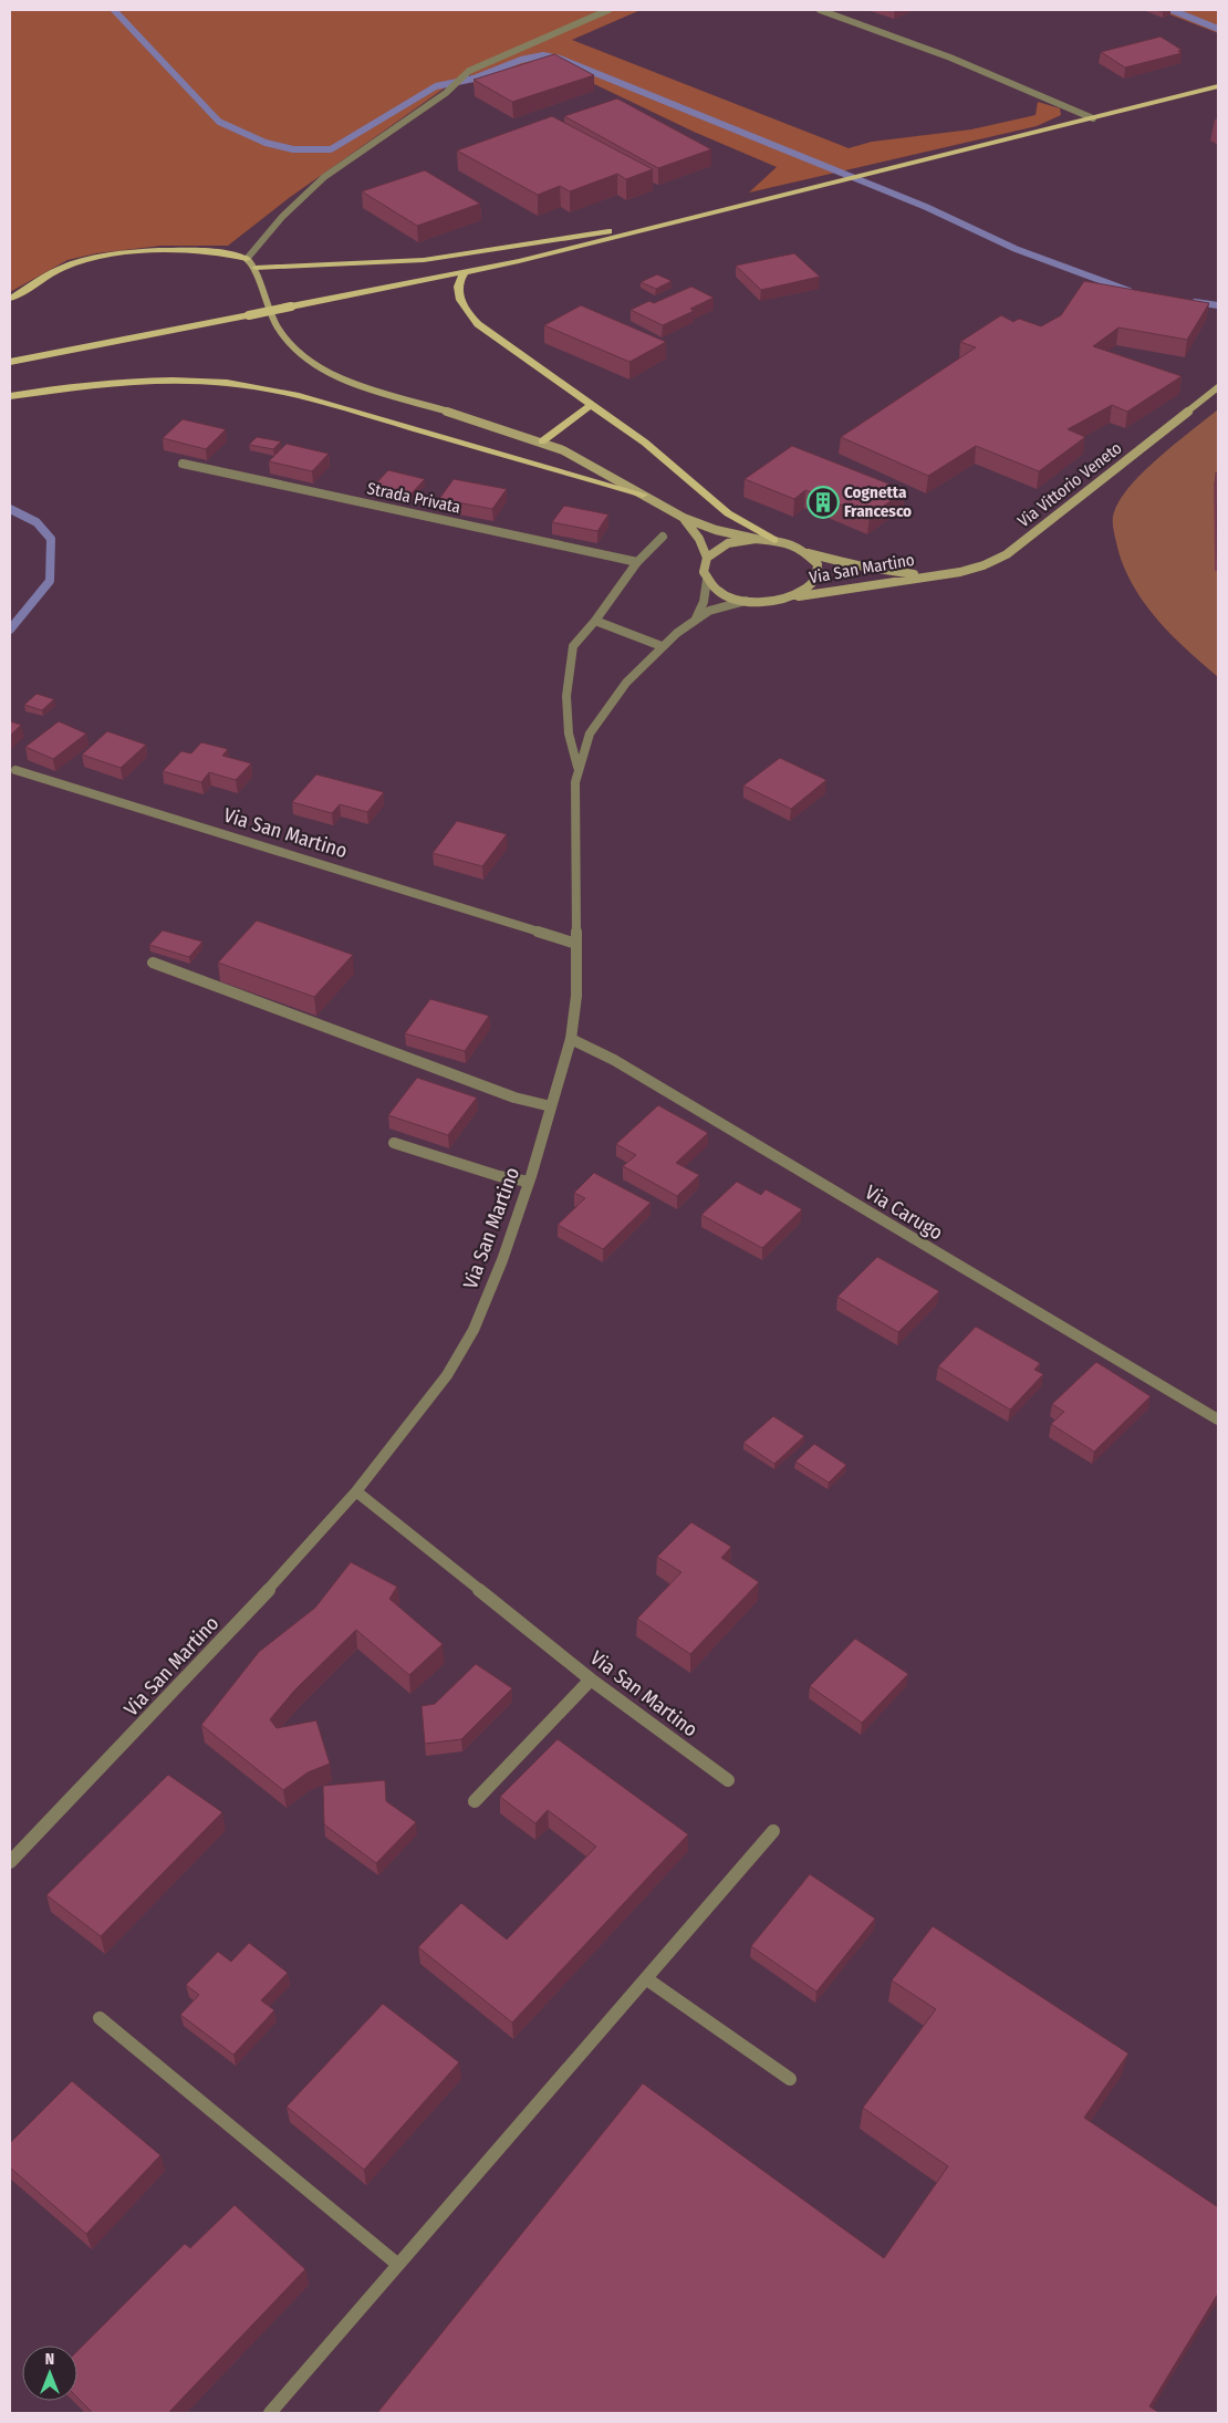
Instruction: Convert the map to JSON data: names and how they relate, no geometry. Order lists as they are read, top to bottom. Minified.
{"streets":{"street":["Via Vittorio Veneto","Strada Privata","Via San Martino","Via Carugo"]},"crossings":[["Via Vittorio Veneto","Via San Martino"],["Via San Martino","Via Carugo"]],"places":{"building":["Cognetta Francesco"]},"north":"top"}
